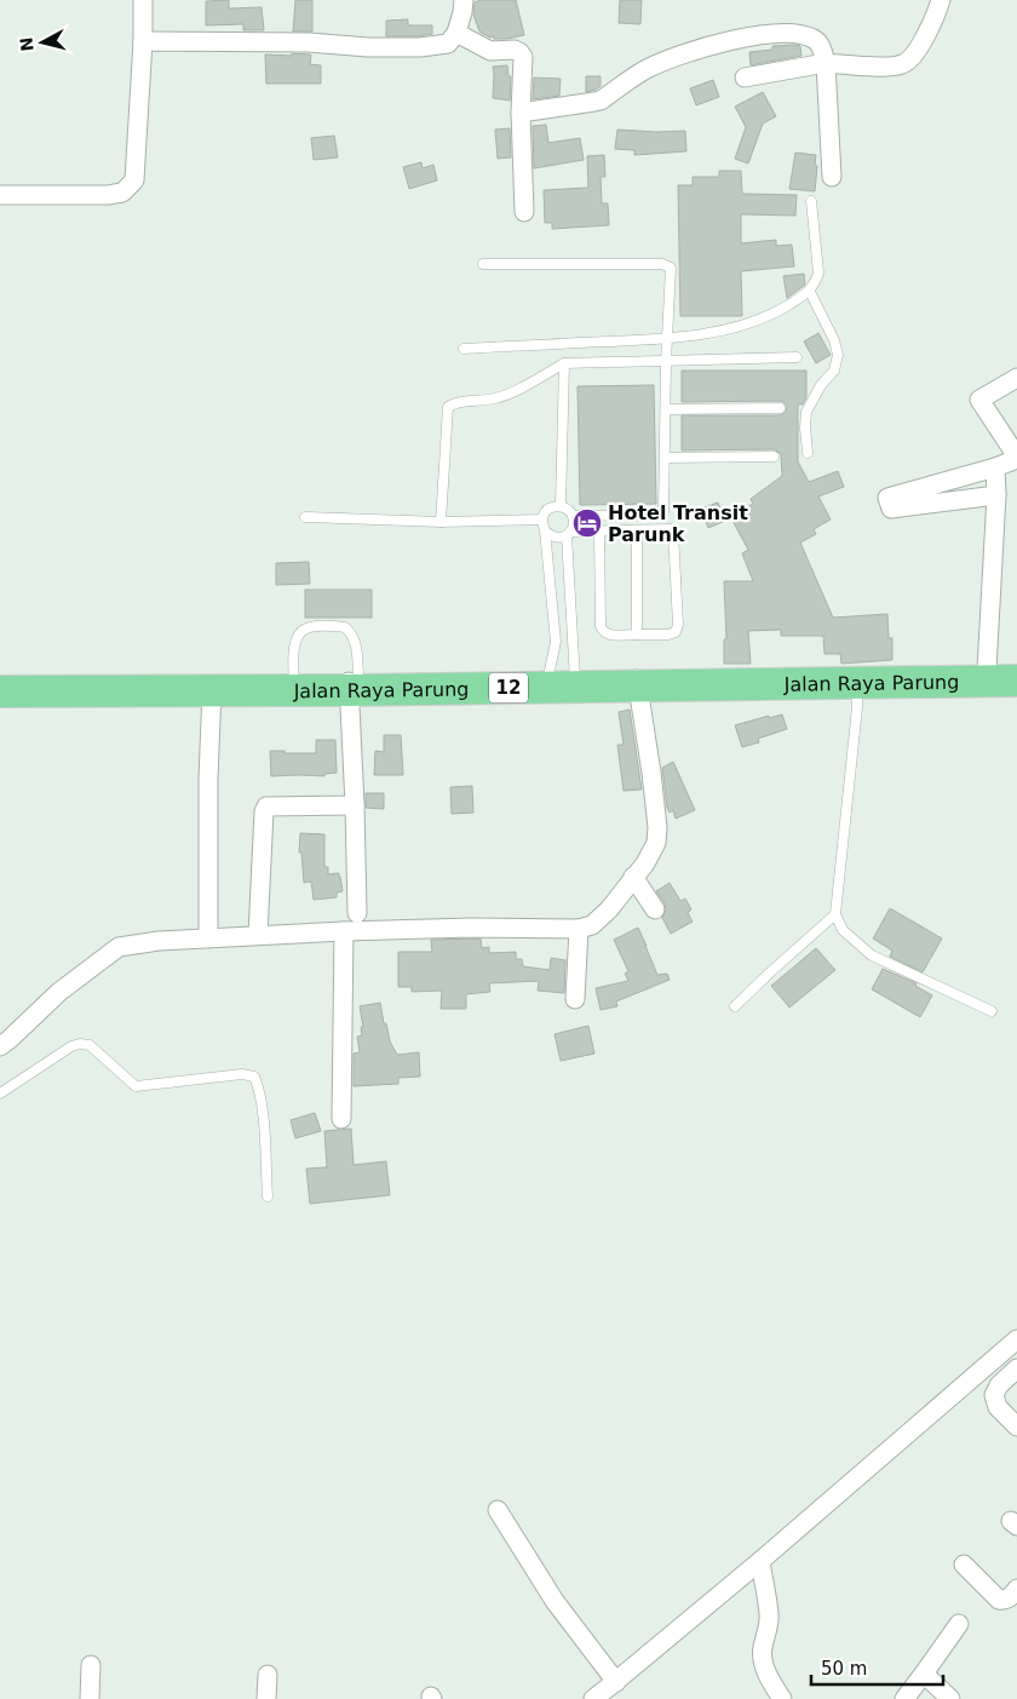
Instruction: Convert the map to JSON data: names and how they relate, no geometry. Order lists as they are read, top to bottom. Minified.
{"streets":{"highway":["Jalan Raya Parung","12"]},"places":{"hotel":["Hotel Transit Parunk"]},"scale_bar":"50 m","north":"left"}
